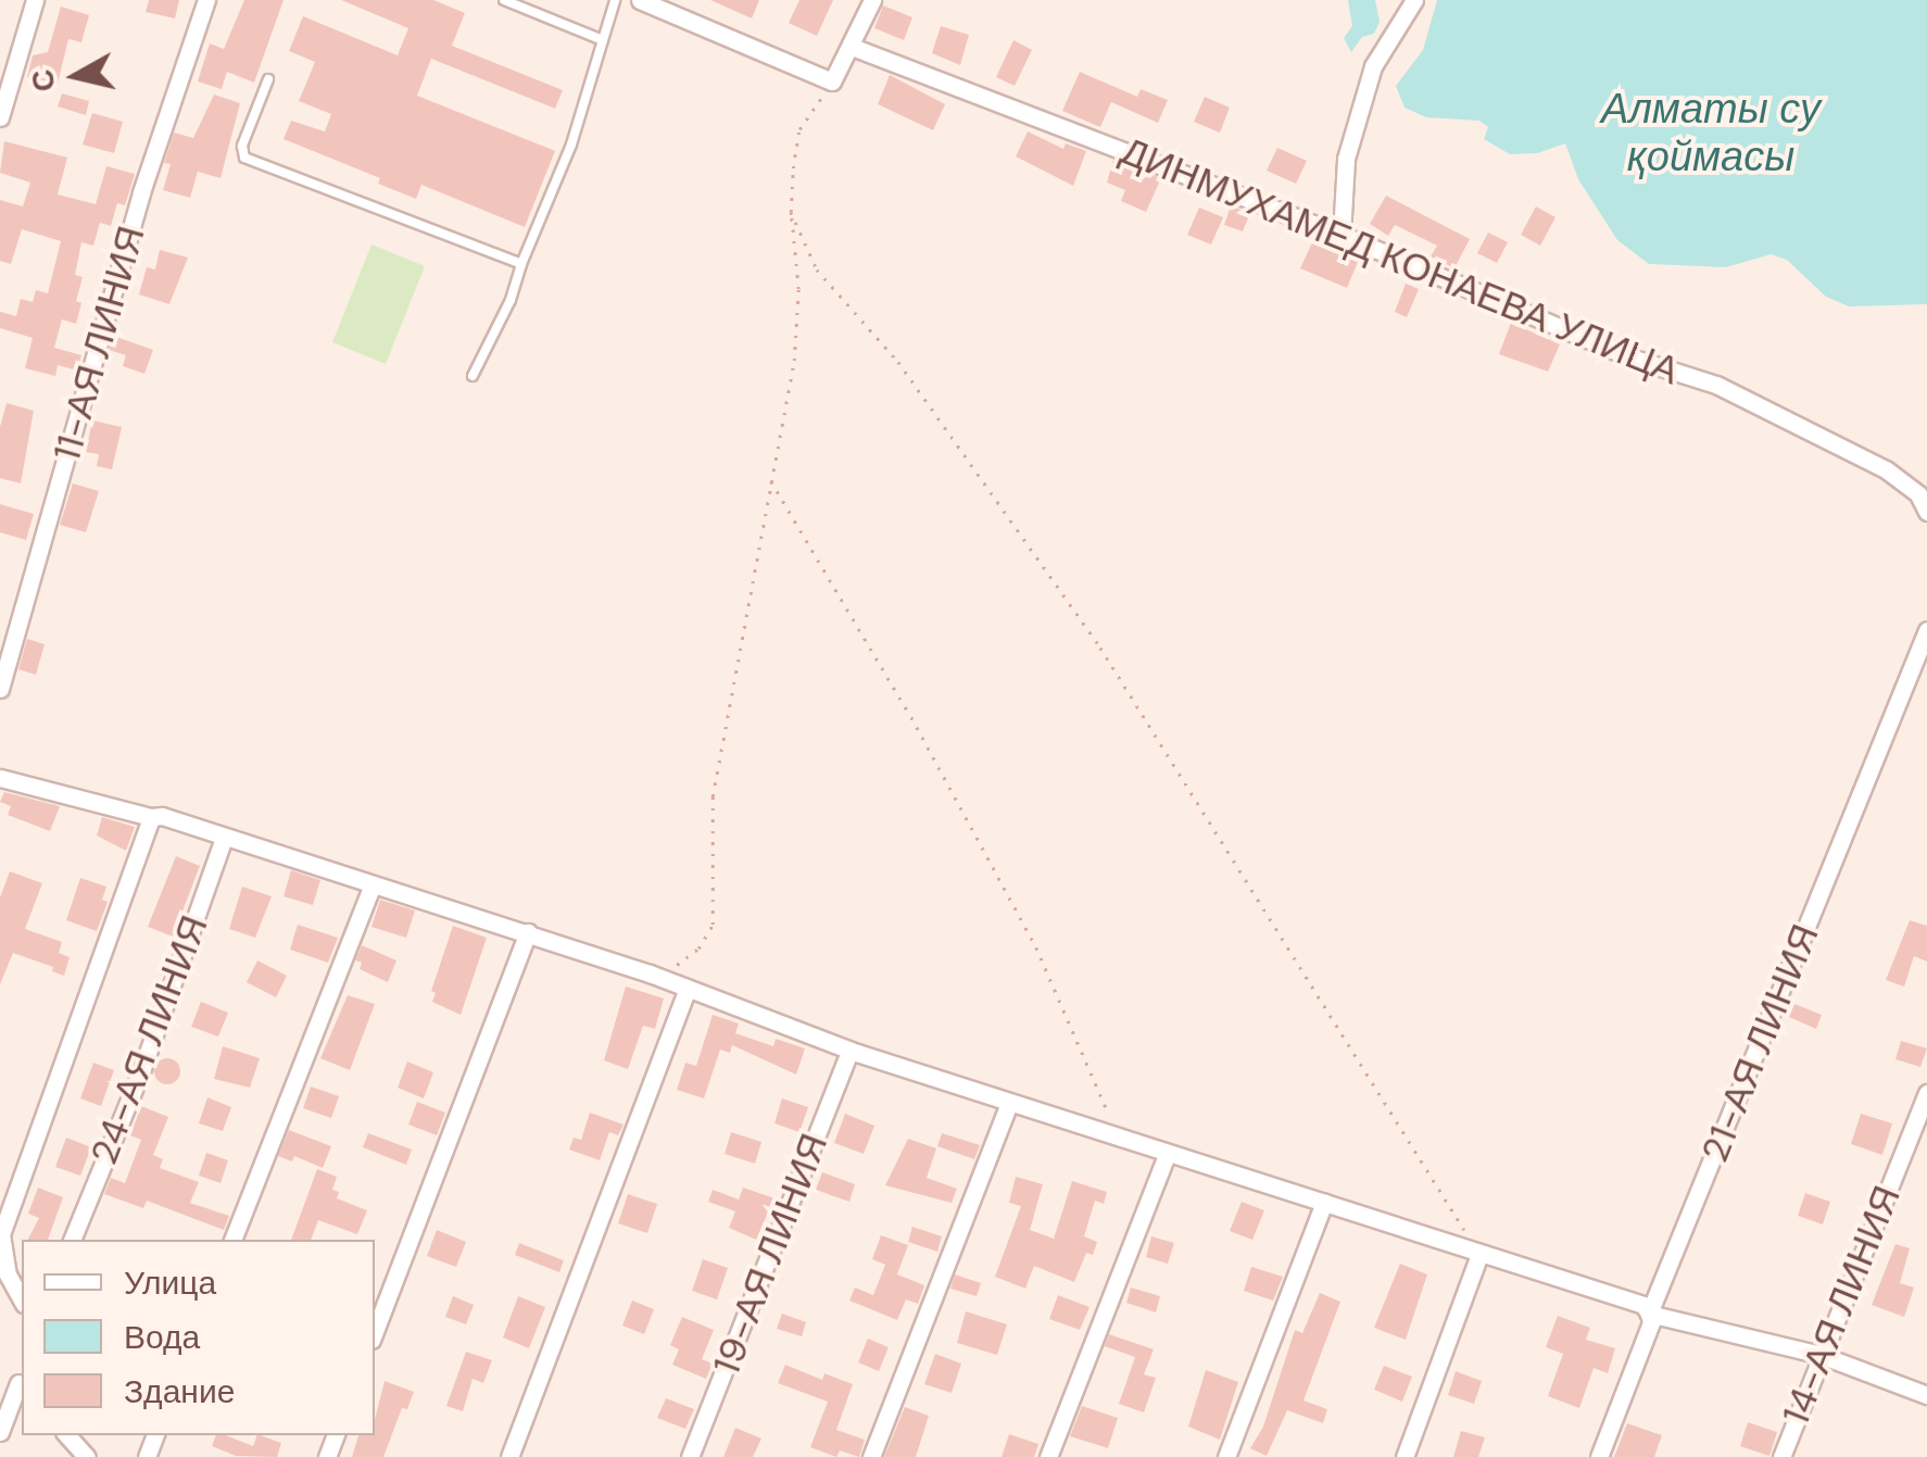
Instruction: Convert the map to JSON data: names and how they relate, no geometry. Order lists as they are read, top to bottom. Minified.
{"streets":{"street":["ДИНМУХАМЕД КОНАЕВА УЛИЦА","11-АЯ ЛИНИЯ","24-АЯ ЛИНИЯ","21-АЯ ЛИНИЯ","19-АЯ ЛИНИЯ","14-АЯ ЛИНИЯ"]},"water":["Алматы су қоймасы"],"legend":["Улица","Вода","Здание"],"north":"left"}
